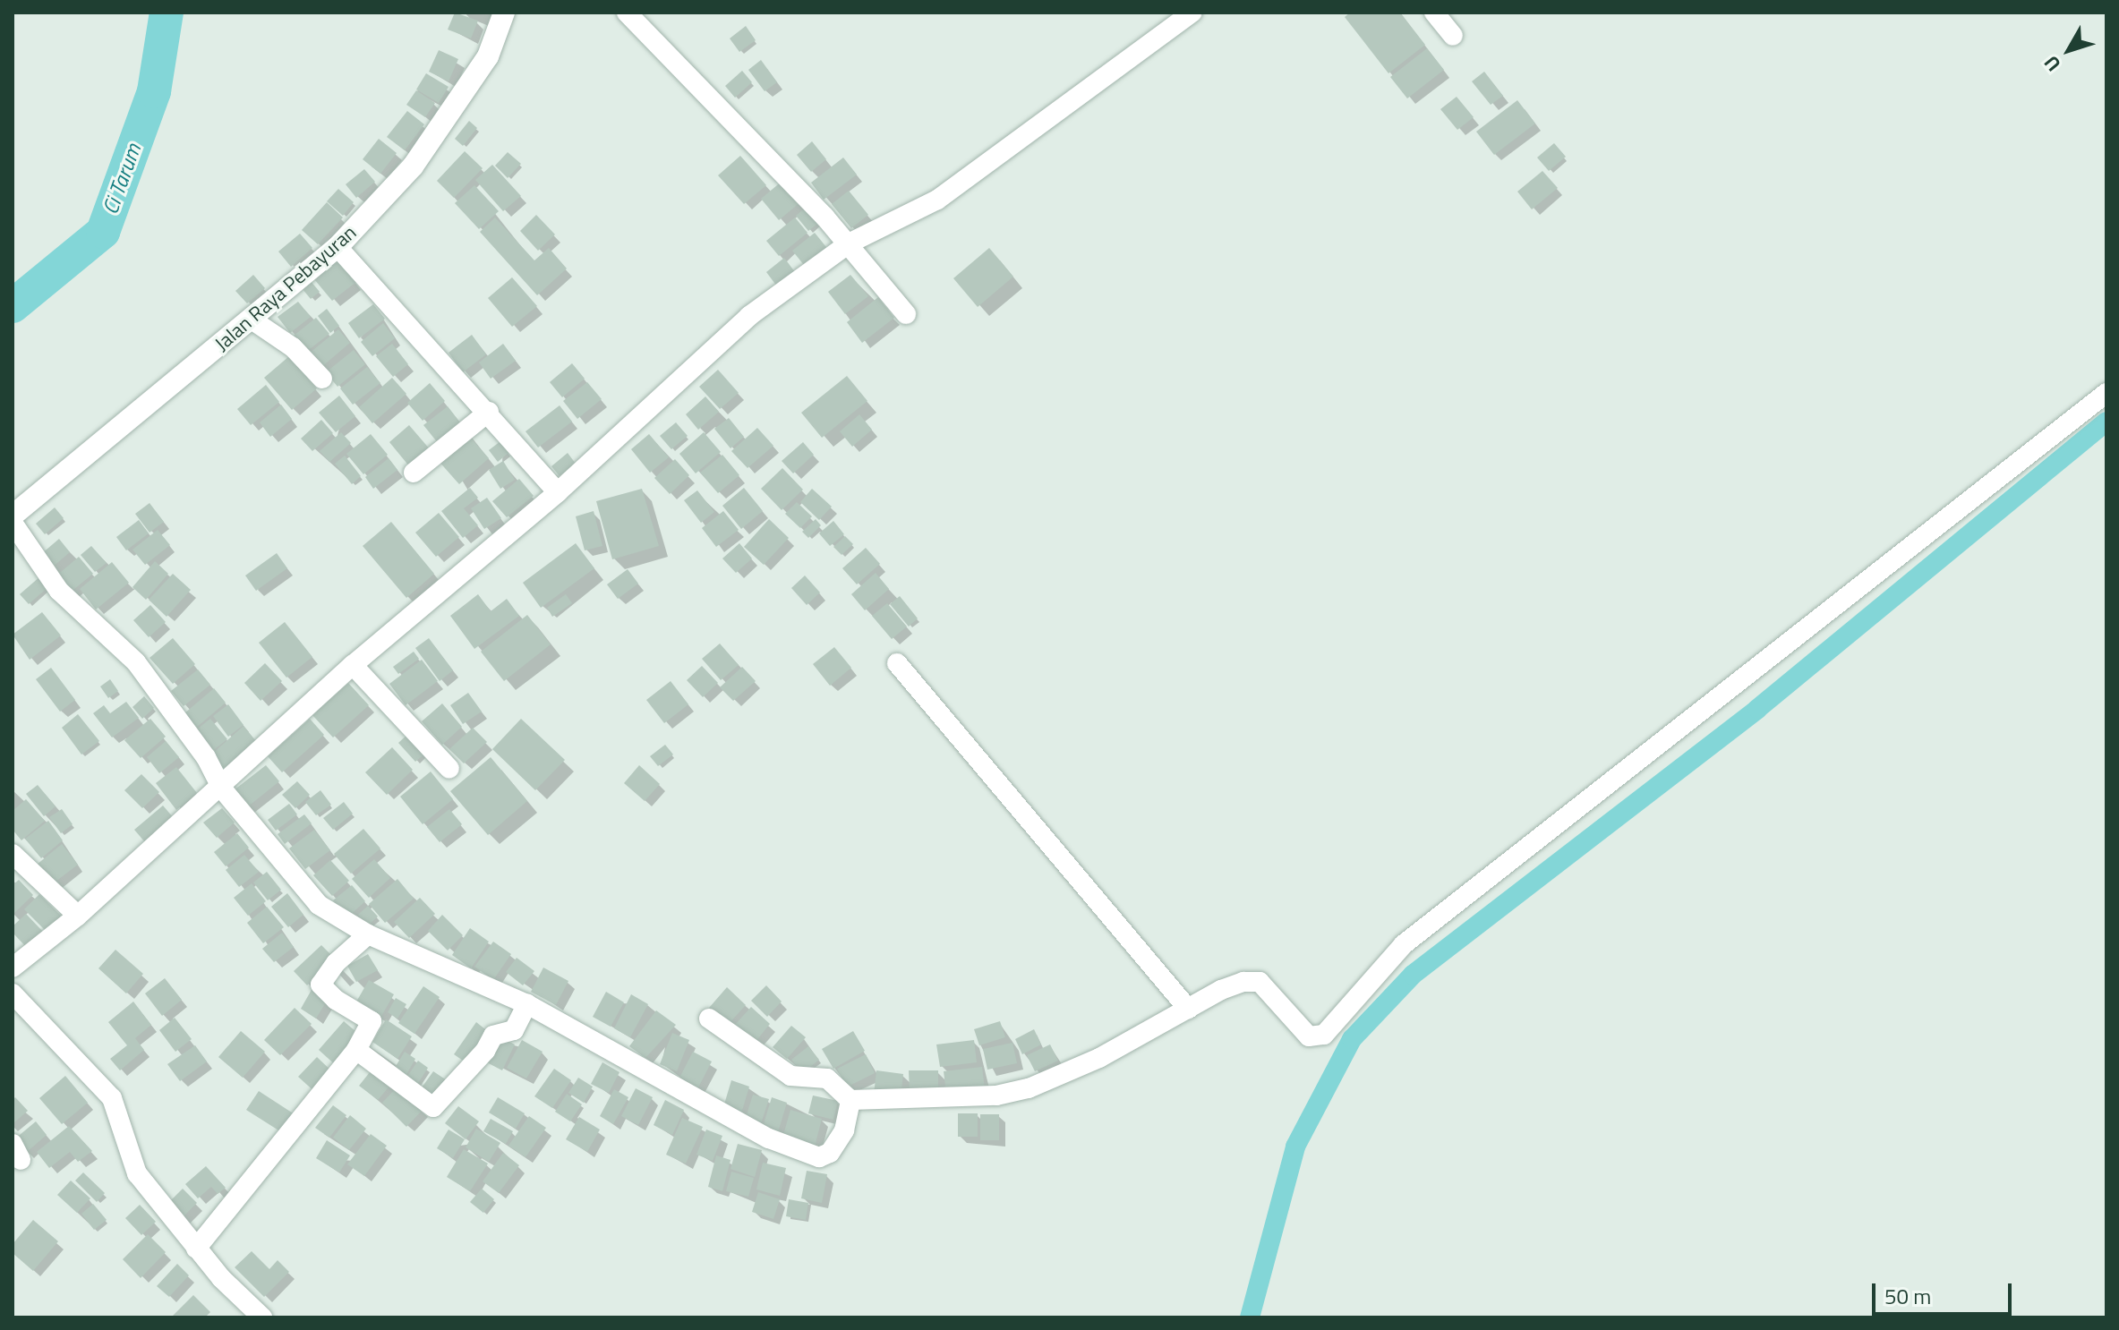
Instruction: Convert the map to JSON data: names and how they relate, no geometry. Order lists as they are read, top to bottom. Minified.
{"streets":{"main road":["Jalan Raya Pebayuran"]},"water":["Ci Tarum"],"scale_bar":"50 m","north":"bottom left"}
